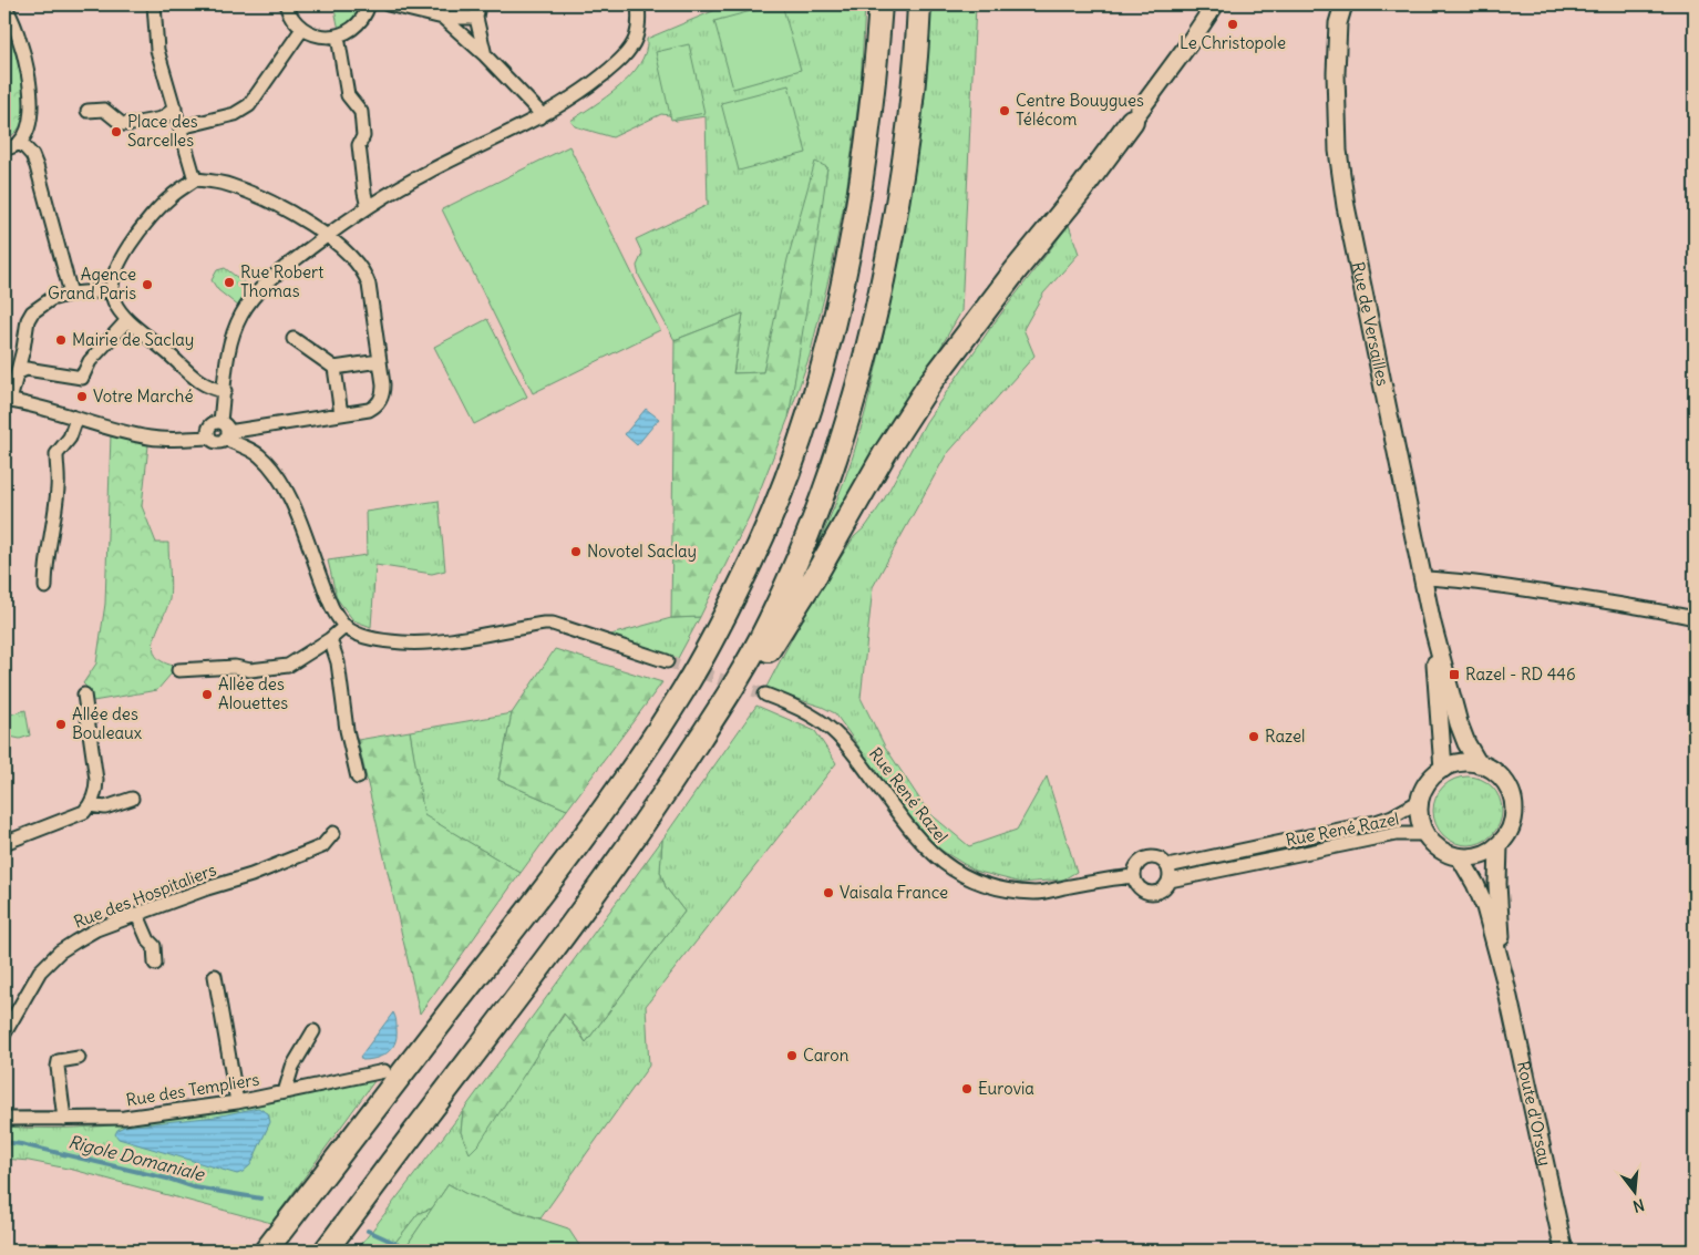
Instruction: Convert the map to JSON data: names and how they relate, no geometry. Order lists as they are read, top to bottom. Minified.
{"streets":{"main road":["Rue de Versailles","Route d'Orsay"],"street":["Rue René Razel","Rue des Hospitaliers","Rue des Templiers"]},"crossings":[["Rue de Versailles","Rue René Razel"],["Rue de Versailles","Route d'Orsay"],["Rue René Razel","Route d'Orsay"]],"water":["Rigole Domaniale"],"places":{"other":["Le Christopole","Centre Bouygues Télécom","Place des Sarcelles","Rue Robert Thomas","Agence Grand Paris","Mairie de Saclay","Votre Marché","Novotel Saclay","Allée des Alouettes","Allée des Bouleaux","Razel","Vaisala France","Caron","Eurovia"],"transit":["Razel - RD 446"]},"north":"bottom"}
